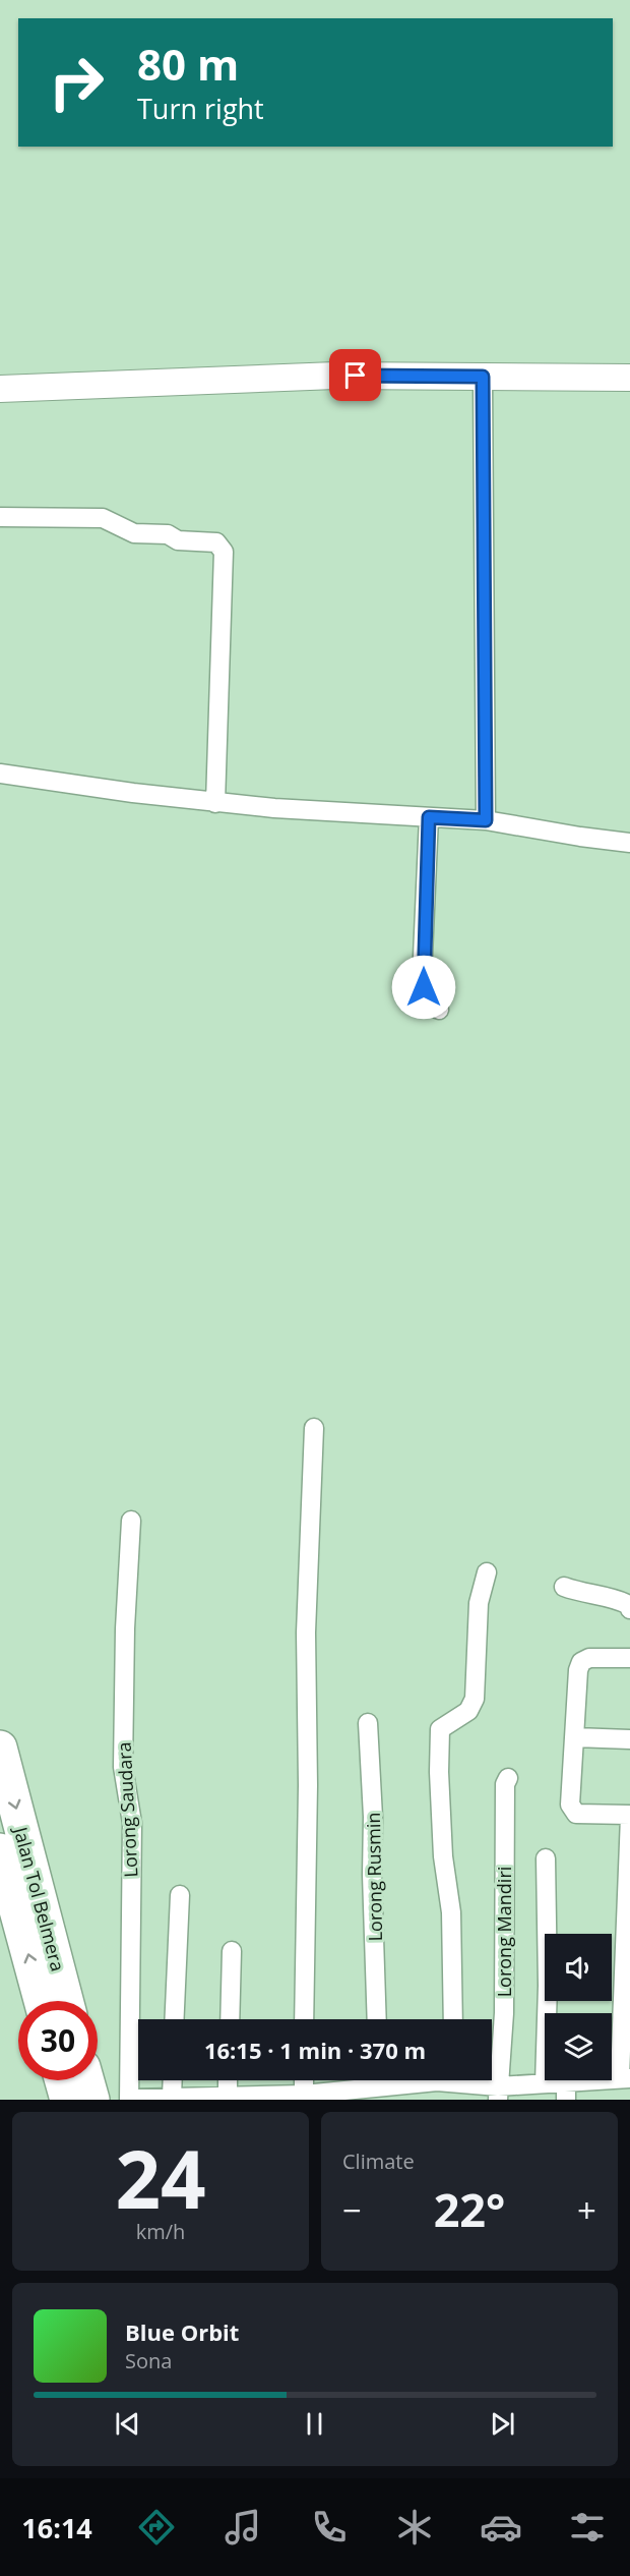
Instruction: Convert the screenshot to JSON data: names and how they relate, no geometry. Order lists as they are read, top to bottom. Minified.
{"streets":{"highway":["Jalan Tol Belmera"],"street":["Lorong Saudara","Lorong Rusmin","Lorong Mandiri"]},"page":{"turn":["80 m","Turn right"],"limit":"30","trip":"16:15 · 1 min · 370 m","tile":[["24","km/h"],"Climate"],"heat":["−","22°","+"],"song":["Blue Orbit","Sona"],"tabs":"16:14"}}
